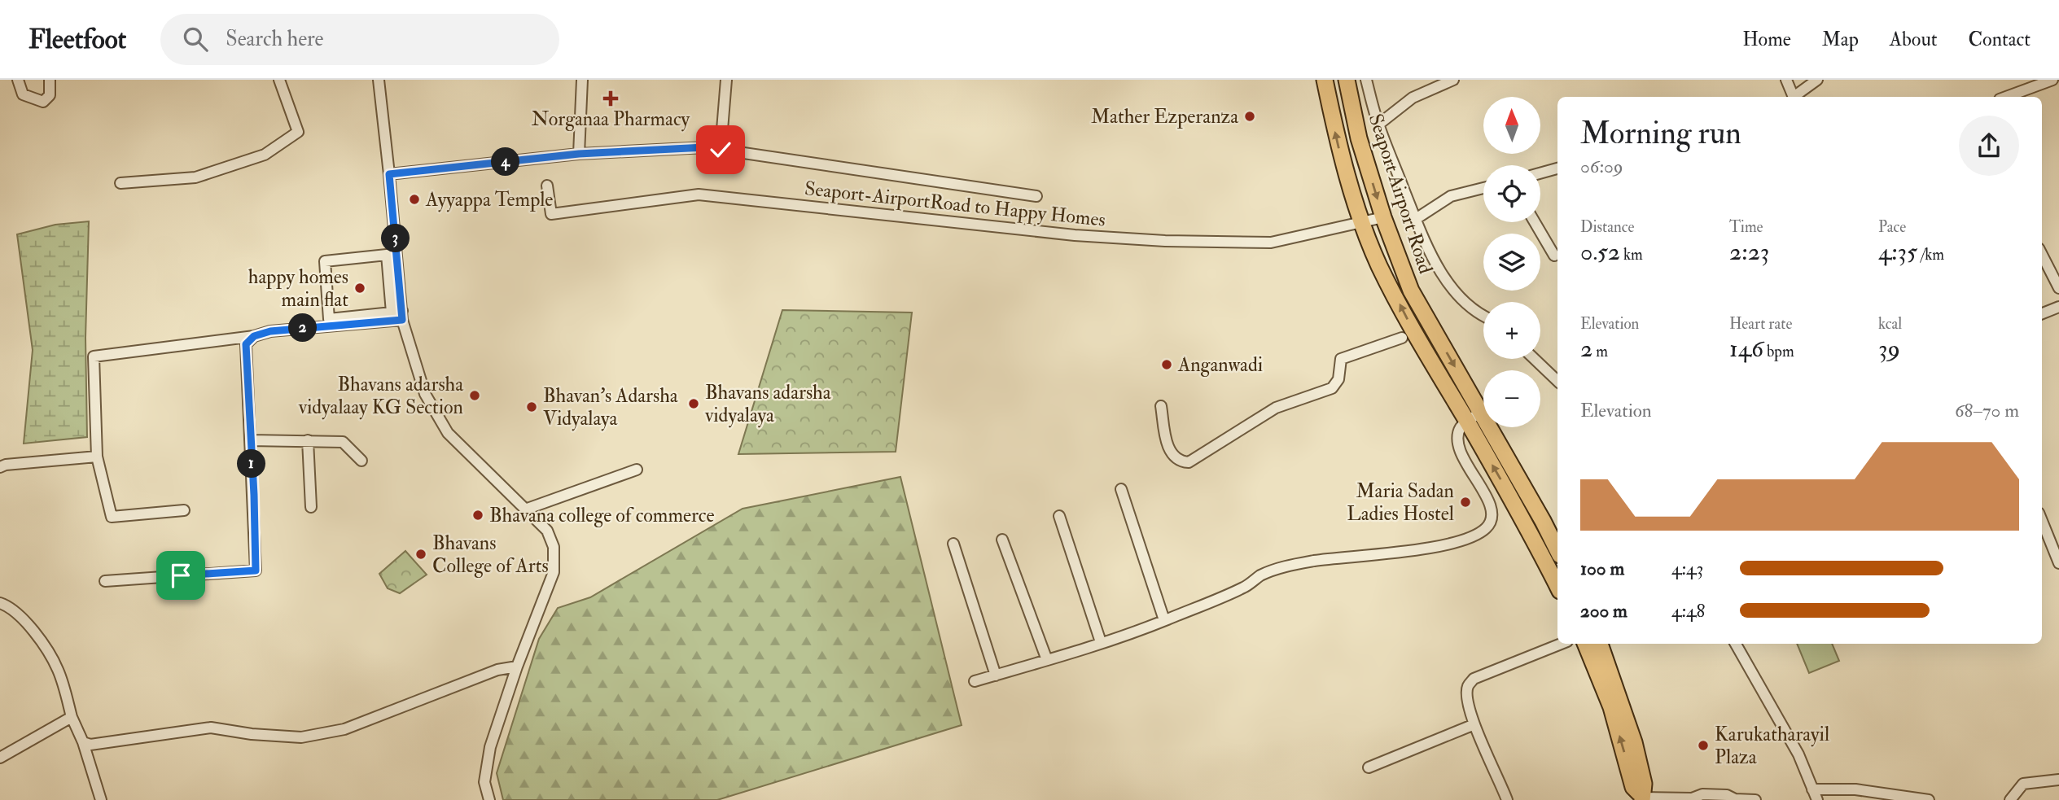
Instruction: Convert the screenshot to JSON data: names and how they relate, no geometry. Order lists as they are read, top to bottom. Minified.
{"streets":{"main road":["Seaport Airport Road"],"street":["Seaport-AirportRoad to Happy Homes"]},"crossings":[["Seaport Airport Road","Seaport-AirportRoad to Happy Homes"]],"places":{"health":["Norganaa Pharmacy"],"other":["Mather Ezperanza","Ayyappa Temple","happy homes main flat","Anganwadi","Bhavans adarsha vidyalaay KG Section","Bhavans adarsha vidyalaya","Bhavan's Adarsha Vidyalaya","Maria Sadan Ladies Hostel","Bhavana college of commerce","Bhavans College of Arts","Karukatharayil Plaza"]},"north":"top","page":{"header":"Fleetfoot","search":"Search here","nav":["Home","Map","About","Contact"],"map_buttons":["+","−"],"heading":["Morning run","06:09"],"pins":["4","3","2","1"],"stats":[["Distance","0.52 km"],["Time","2:23"],["Pace","4:35 /km"],["Elevation","2 m"],["Heart rate","146 bpm"],["kcal","39"]],"chart":["Elevation","68–70 m"],"list":[{"name":"100 m","note":"4:43"},{"name":"200 m","note":"4:48"}]}}
